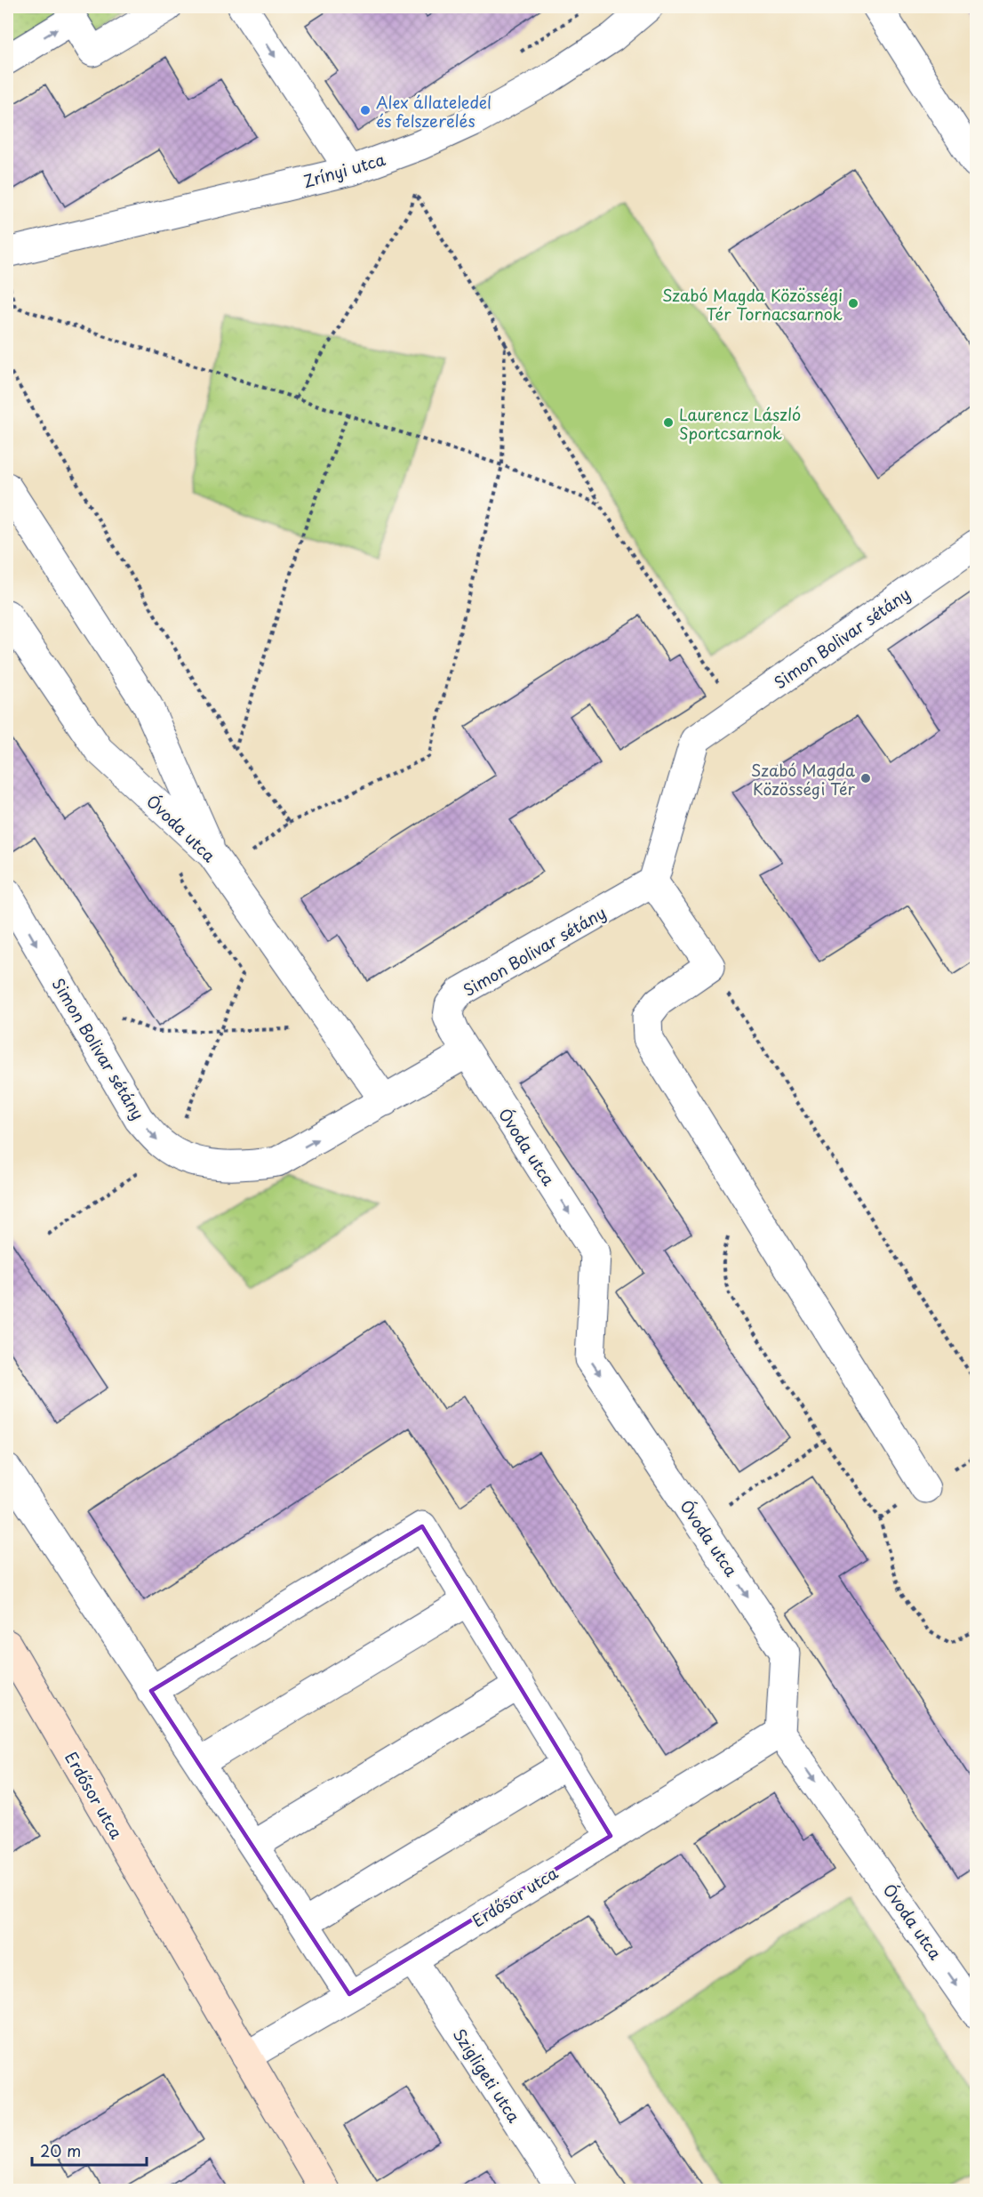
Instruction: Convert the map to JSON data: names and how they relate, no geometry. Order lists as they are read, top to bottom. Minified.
{"streets":{"street":["Zrínyi utca","Simon Bolivar sétány","Óvoda utca","Erdősor utca","Szigligeti utca"]},"crossings":[["Simon Bolivar sétány","Óvoda utca"],["Óvoda utca","Erdősor utca"],["Erdősor utca","Szigligeti utca"]],"places":["Alex állateledel és felszerelés","Szabó Magda Közösségi Tér Tornacsarnok","Laurencz László Sportcsarnok","Szabó Magda Közösségi Tér"],"scale_bar":"20 m"}
